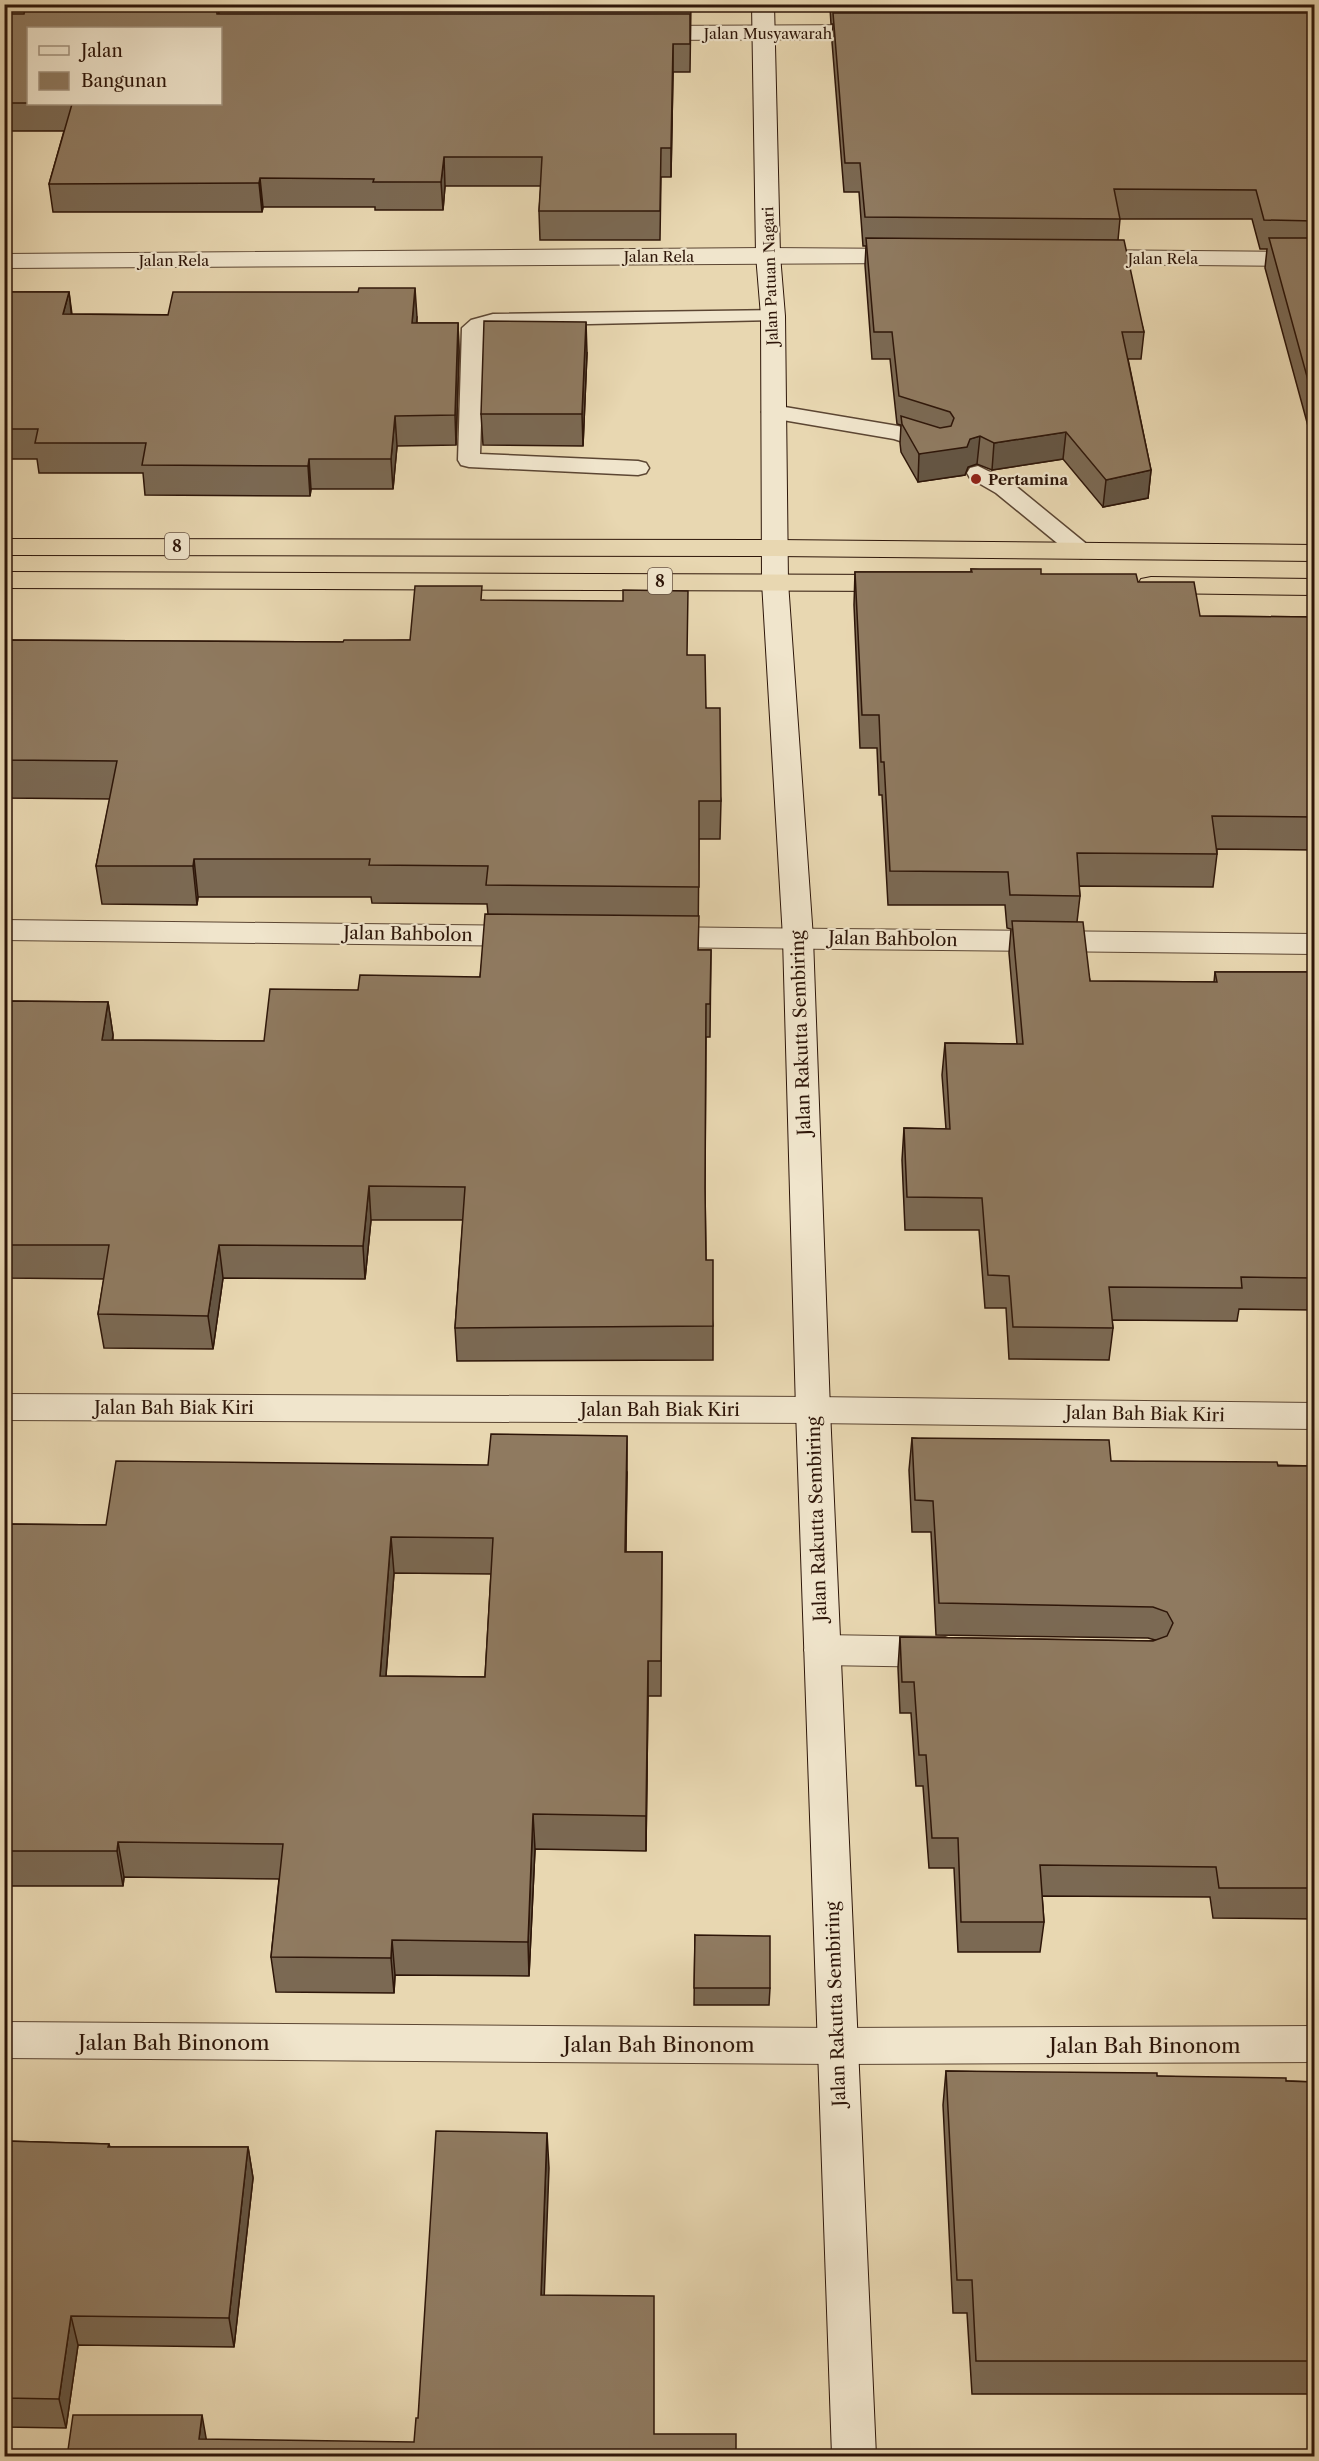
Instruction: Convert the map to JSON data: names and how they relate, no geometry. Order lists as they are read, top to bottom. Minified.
{"streets":{"highway":["8"],"street":["Jalan Musyawarah","Jalan Rela","Jalan Patuan Nagari","Jalan Bahbolon","Jalan Rakutta Sembiring","Jalan Bah Biak Kiri","Jalan Bah Binonom"]},"crossings":[["Jalan Musyawarah","Jalan Patuan Nagari"],["Jalan Rela","Jalan Patuan Nagari"],["Jalan Patuan Nagari","8"],["Jalan Patuan Nagari","Jalan Rakutta Sembiring"],["8","Jalan Rakutta Sembiring"],["Jalan Bahbolon","Jalan Rakutta Sembiring"],["Jalan Rakutta Sembiring","Jalan Bah Biak Kiri"],["Jalan Rakutta Sembiring","Jalan Bah Binonom"]],"places":["Pertamina"],"legend":["Jalan","Bangunan"]}
